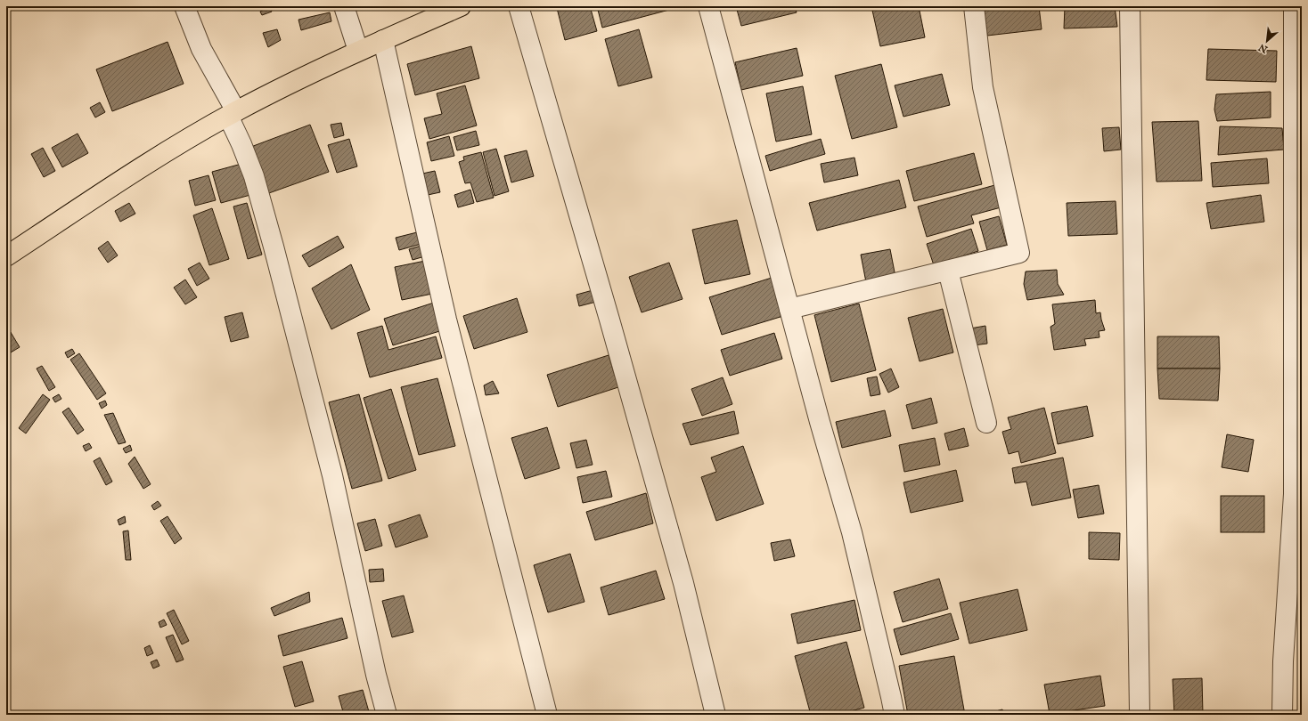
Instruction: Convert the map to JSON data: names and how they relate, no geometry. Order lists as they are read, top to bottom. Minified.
{"north":"bottom left"}
